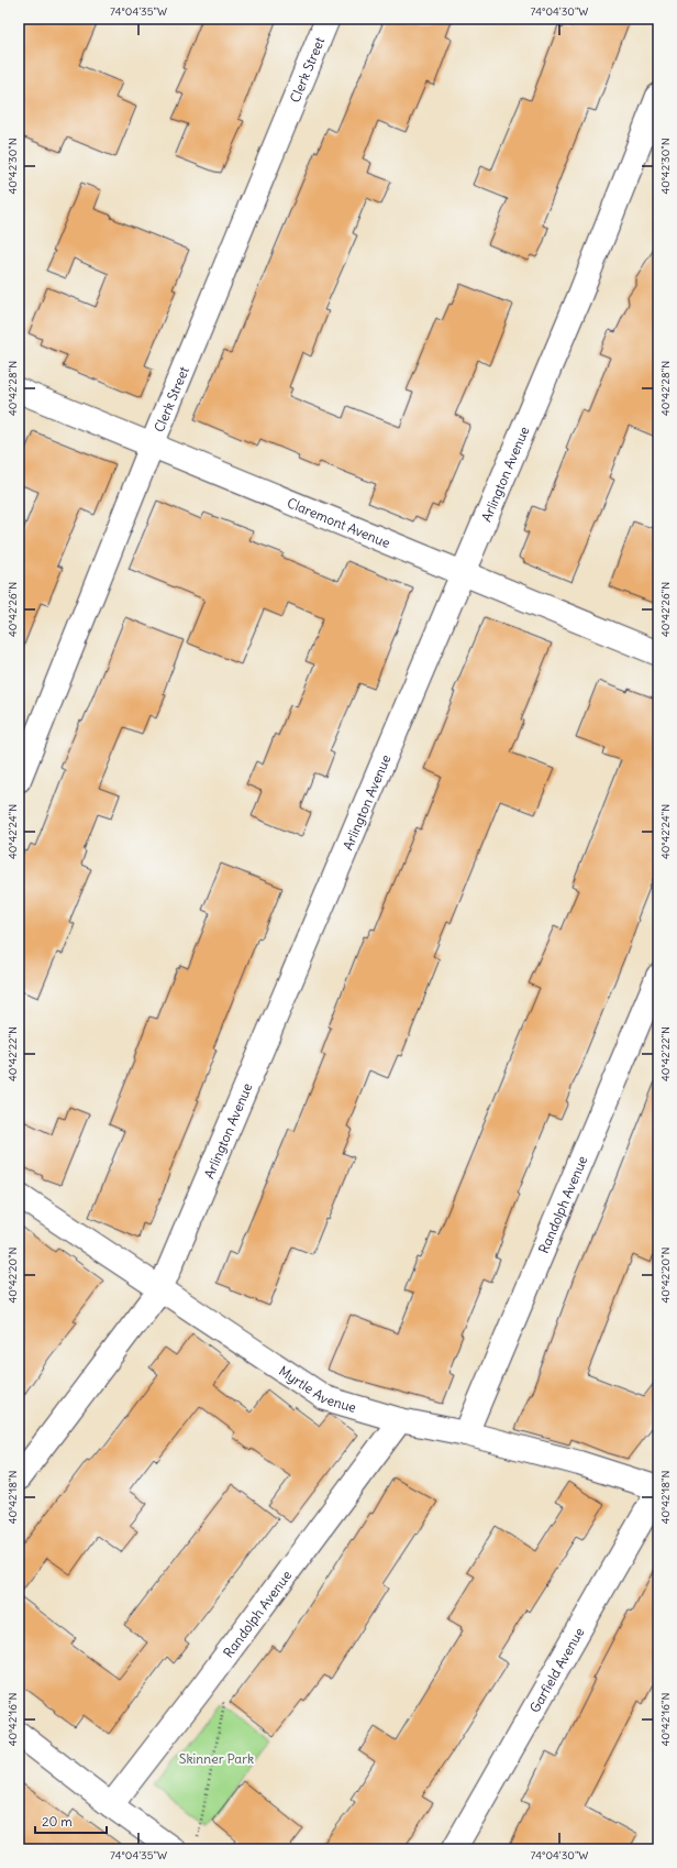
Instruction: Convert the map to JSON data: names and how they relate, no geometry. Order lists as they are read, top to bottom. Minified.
{"streets":{"street":["Clerk Street","Arlington Avenue","Claremont Avenue","Randolph Avenue","Myrtle Avenue","Garfield Avenue"]},"crossings":[["Clerk Street","Claremont Avenue"],["Arlington Avenue","Claremont Avenue"],["Arlington Avenue","Myrtle Avenue"],["Randolph Avenue","Myrtle Avenue"],["Myrtle Avenue","Garfield Avenue"]],"parks":["Skinner Park"],"scale_bar":"20 m","coordinates":["74°04'35\"W","74°04'30\"W","40°42'30\"N","40°42'28\"N","40°42'26\"N","40°42'24\"N","40°42'22\"N","40°42'20\"N","40°42'18\"N","40°42'16\"N"]}
